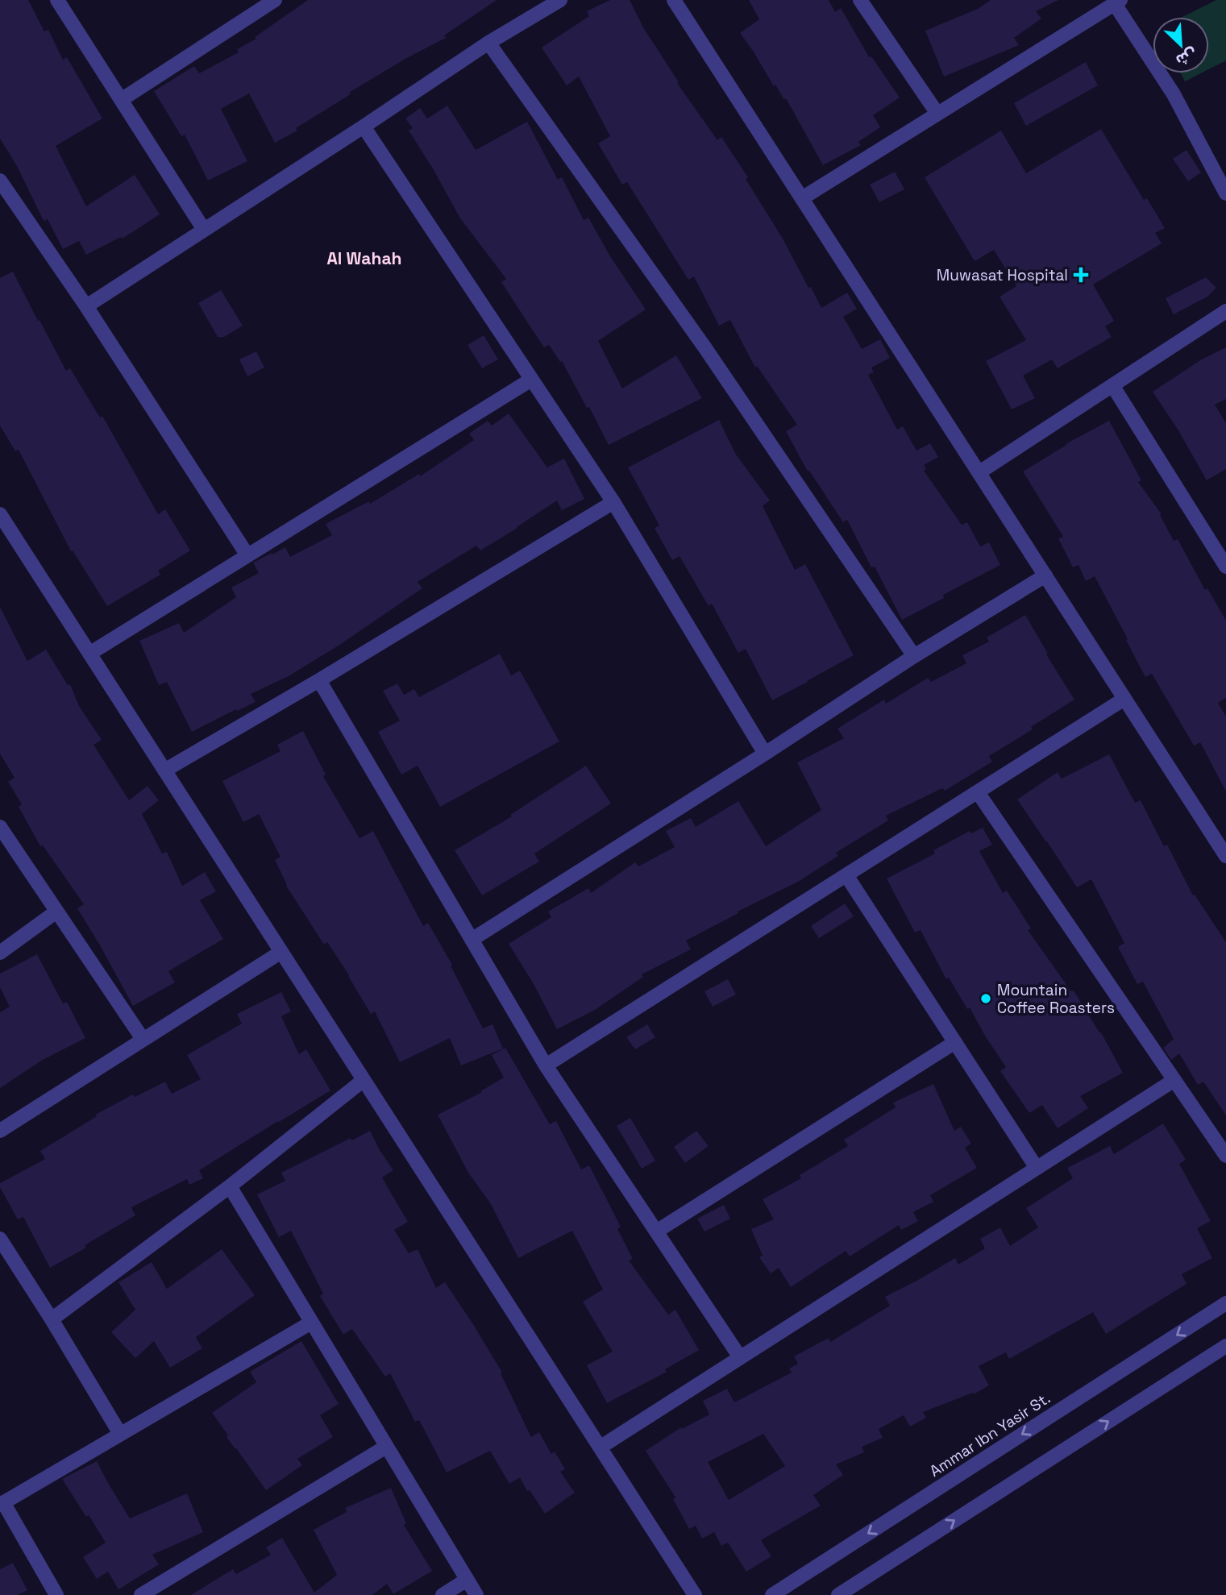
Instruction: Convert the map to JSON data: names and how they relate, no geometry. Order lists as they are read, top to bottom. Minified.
{"streets":{"street":["Ammar Ibn Yasir St."]},"districts":["Al Wahah"],"places":{"health":["Muwasat Hospital"],"other":["Mountain Coffee Roasters"]},"north":"bottom right"}
